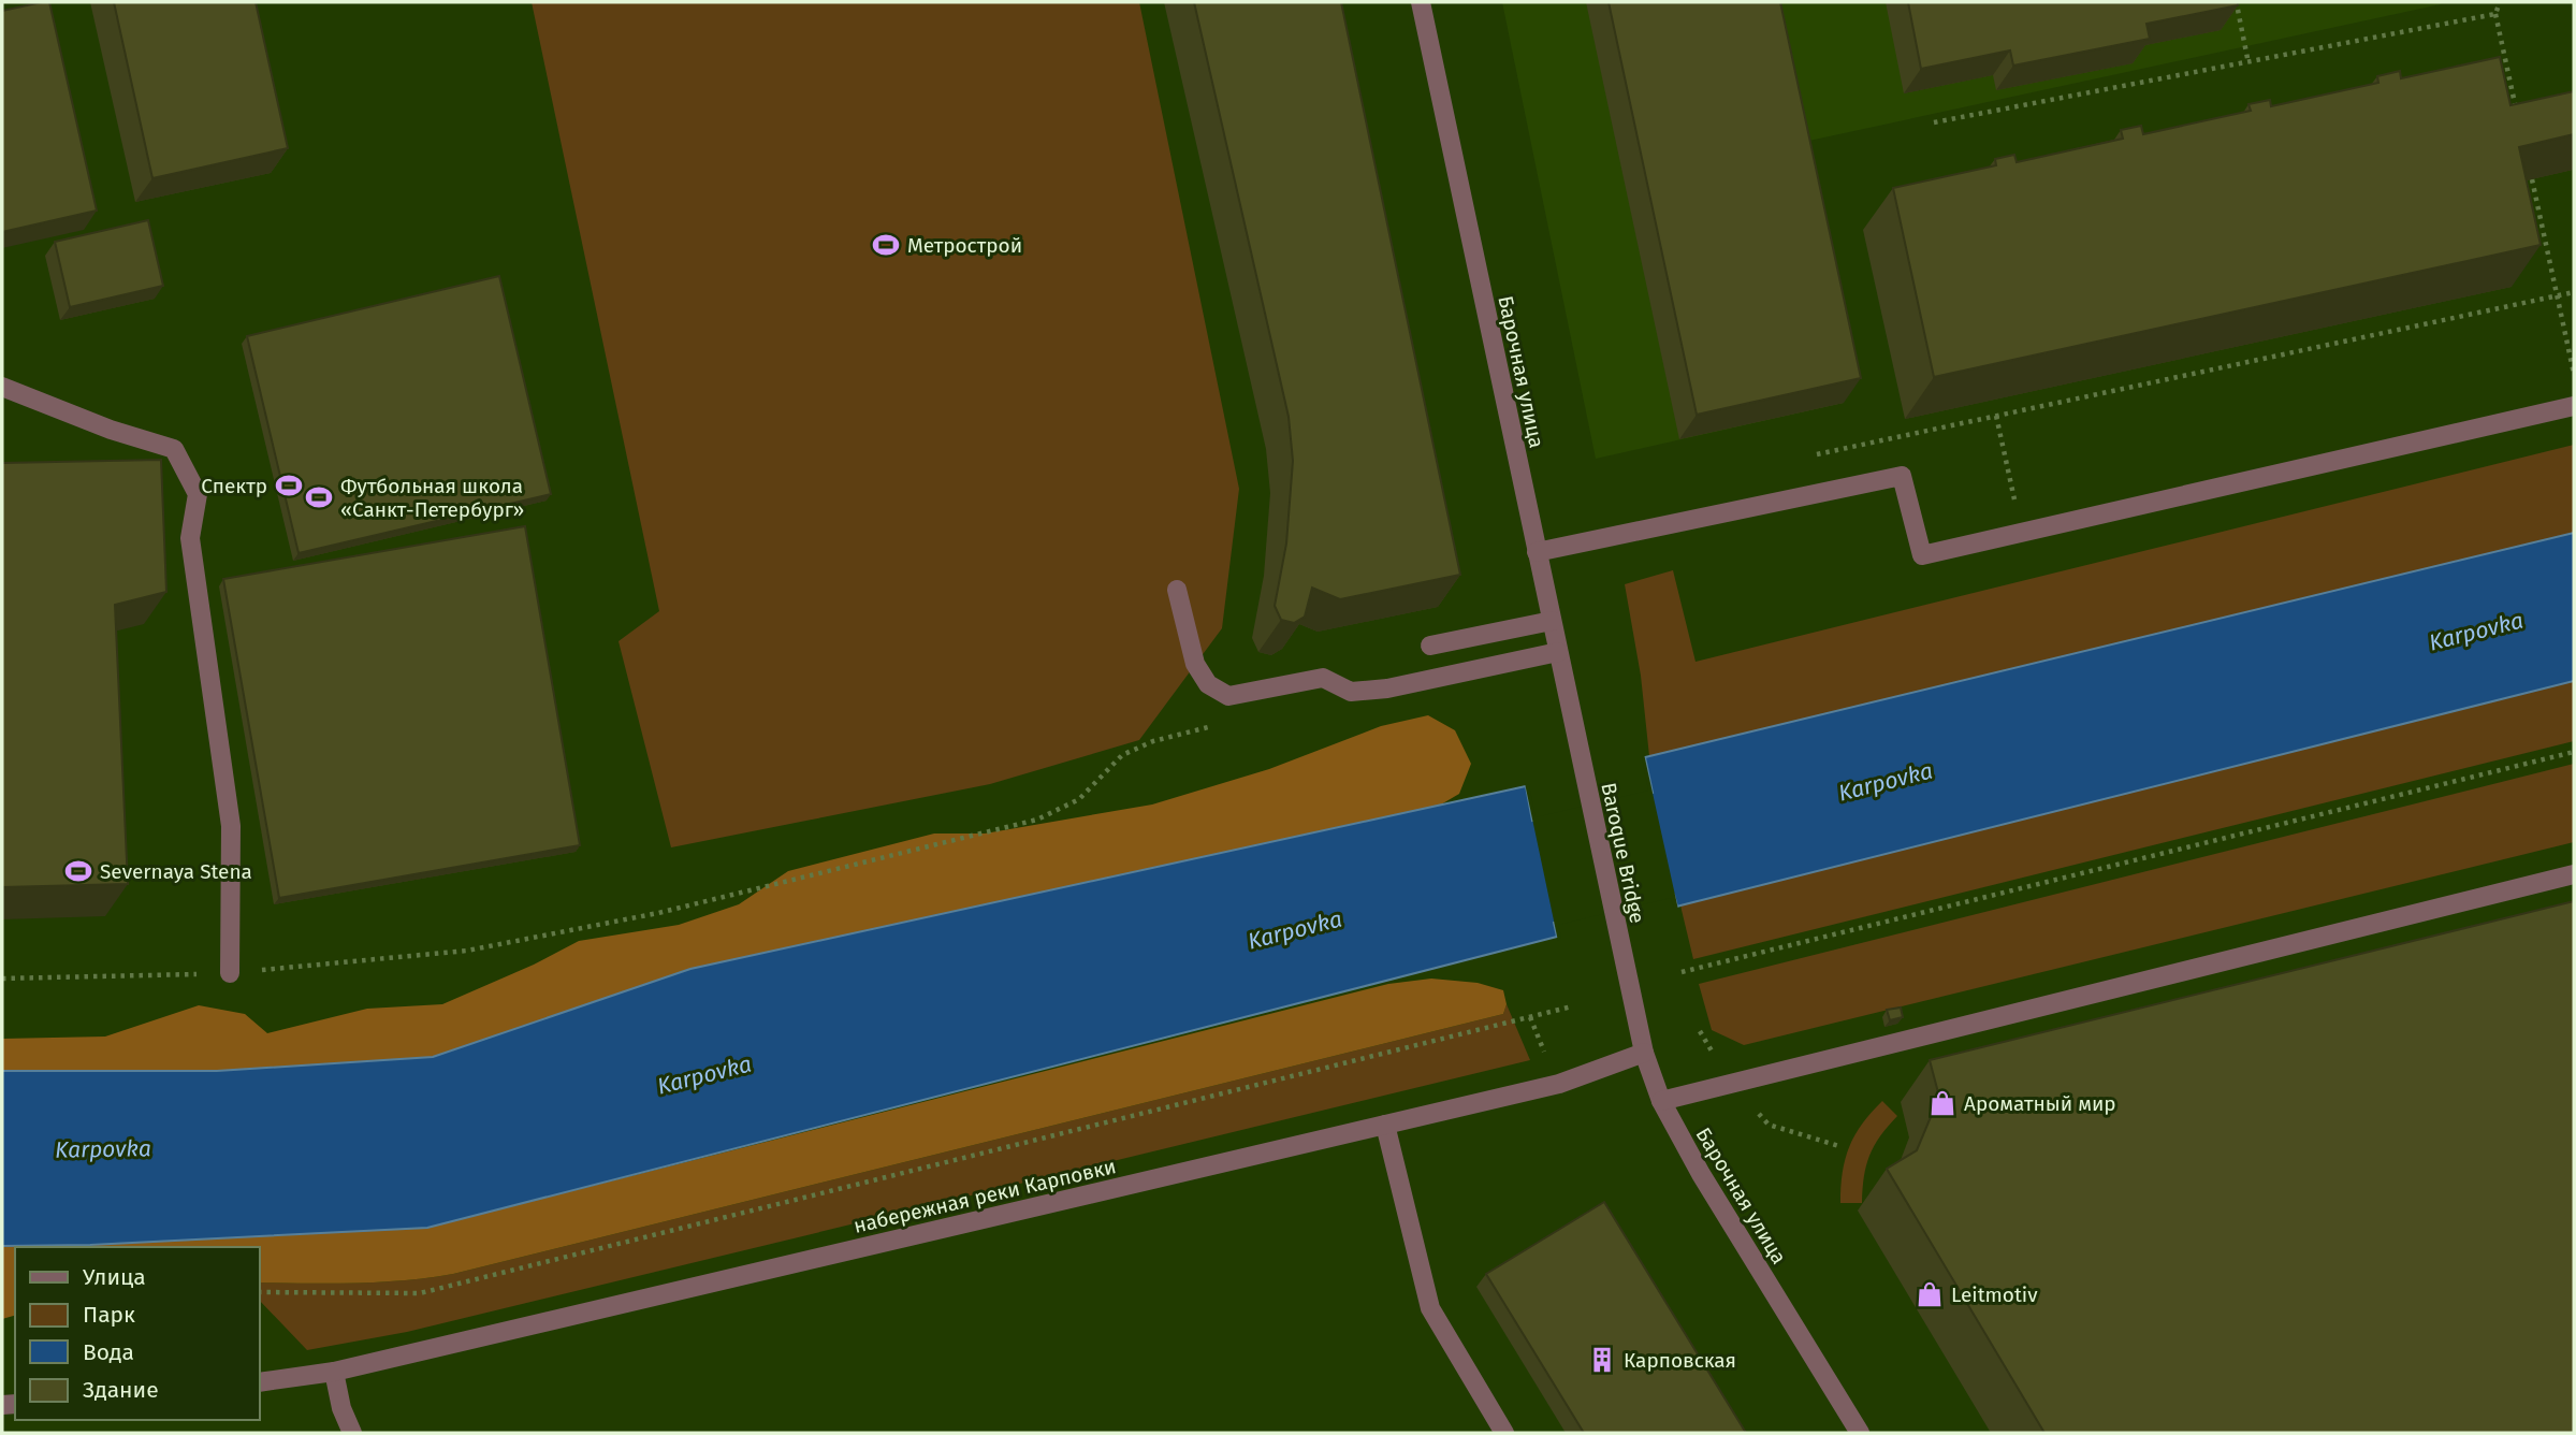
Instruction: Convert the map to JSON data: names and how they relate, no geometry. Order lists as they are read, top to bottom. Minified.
{"streets":{"street":["Барочная улица","Baroque Bridge","набережная реки Карповки"]},"crossings":[["Барочная улица","Baroque Bridge"],["Барочная улица","набережная реки Карповки"]],"water":["Karpovka"],"places":{"sports":["Метрострой","Спектр","Футбольная школа «Санкт-Петербург»","Severnaya Stena"],"shop":["Ароматный мир","Leitmotiv"],"building":["Карповская"]},"legend":["Улица","Парк","Вода","Здание"]}
